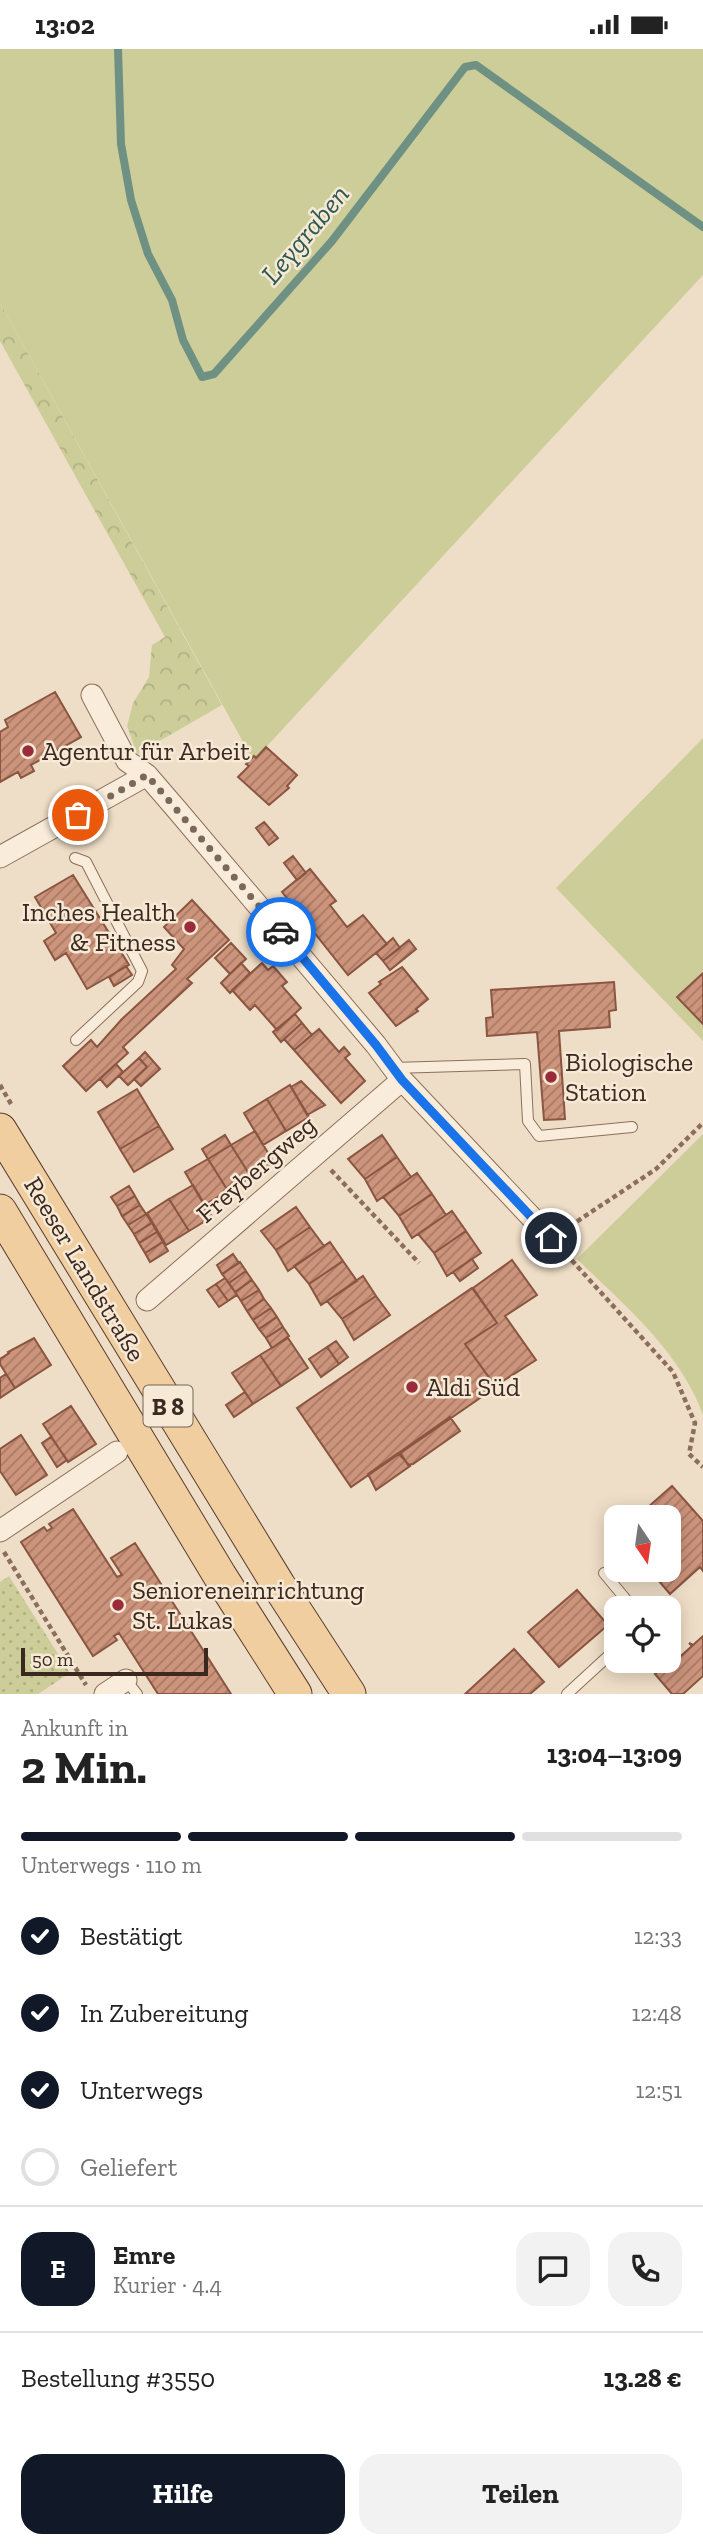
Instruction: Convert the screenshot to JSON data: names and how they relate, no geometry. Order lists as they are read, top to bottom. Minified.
{"streets":{"main road":["Reeser Landstraße","B 8"],"street":["Freybergweg"]},"water":["Leygraben"],"places":["Agentur für Arbeit","Inches Health & Fitness","Biologische Station","Aldi Süd","Senioreneinrichtung St. Lukas"],"scale_bar":"50 m","north":"bottom","page":{"status":"13:02","scale":"50 m","heading":["2 Min.","Ankunft in","13:04–13:09"],"panel":["Emre","Kurier · 4.4","Bestellung #3550","13.28 €"],"bar":"Unterwegs · 110 m","list":[["Bestätigt","12:33"],["In Zubereitung","12:48"],["Unterwegs","12:51"],"Geliefert"],"round":"E","buttons":["Hilfe","Teilen"]}}
